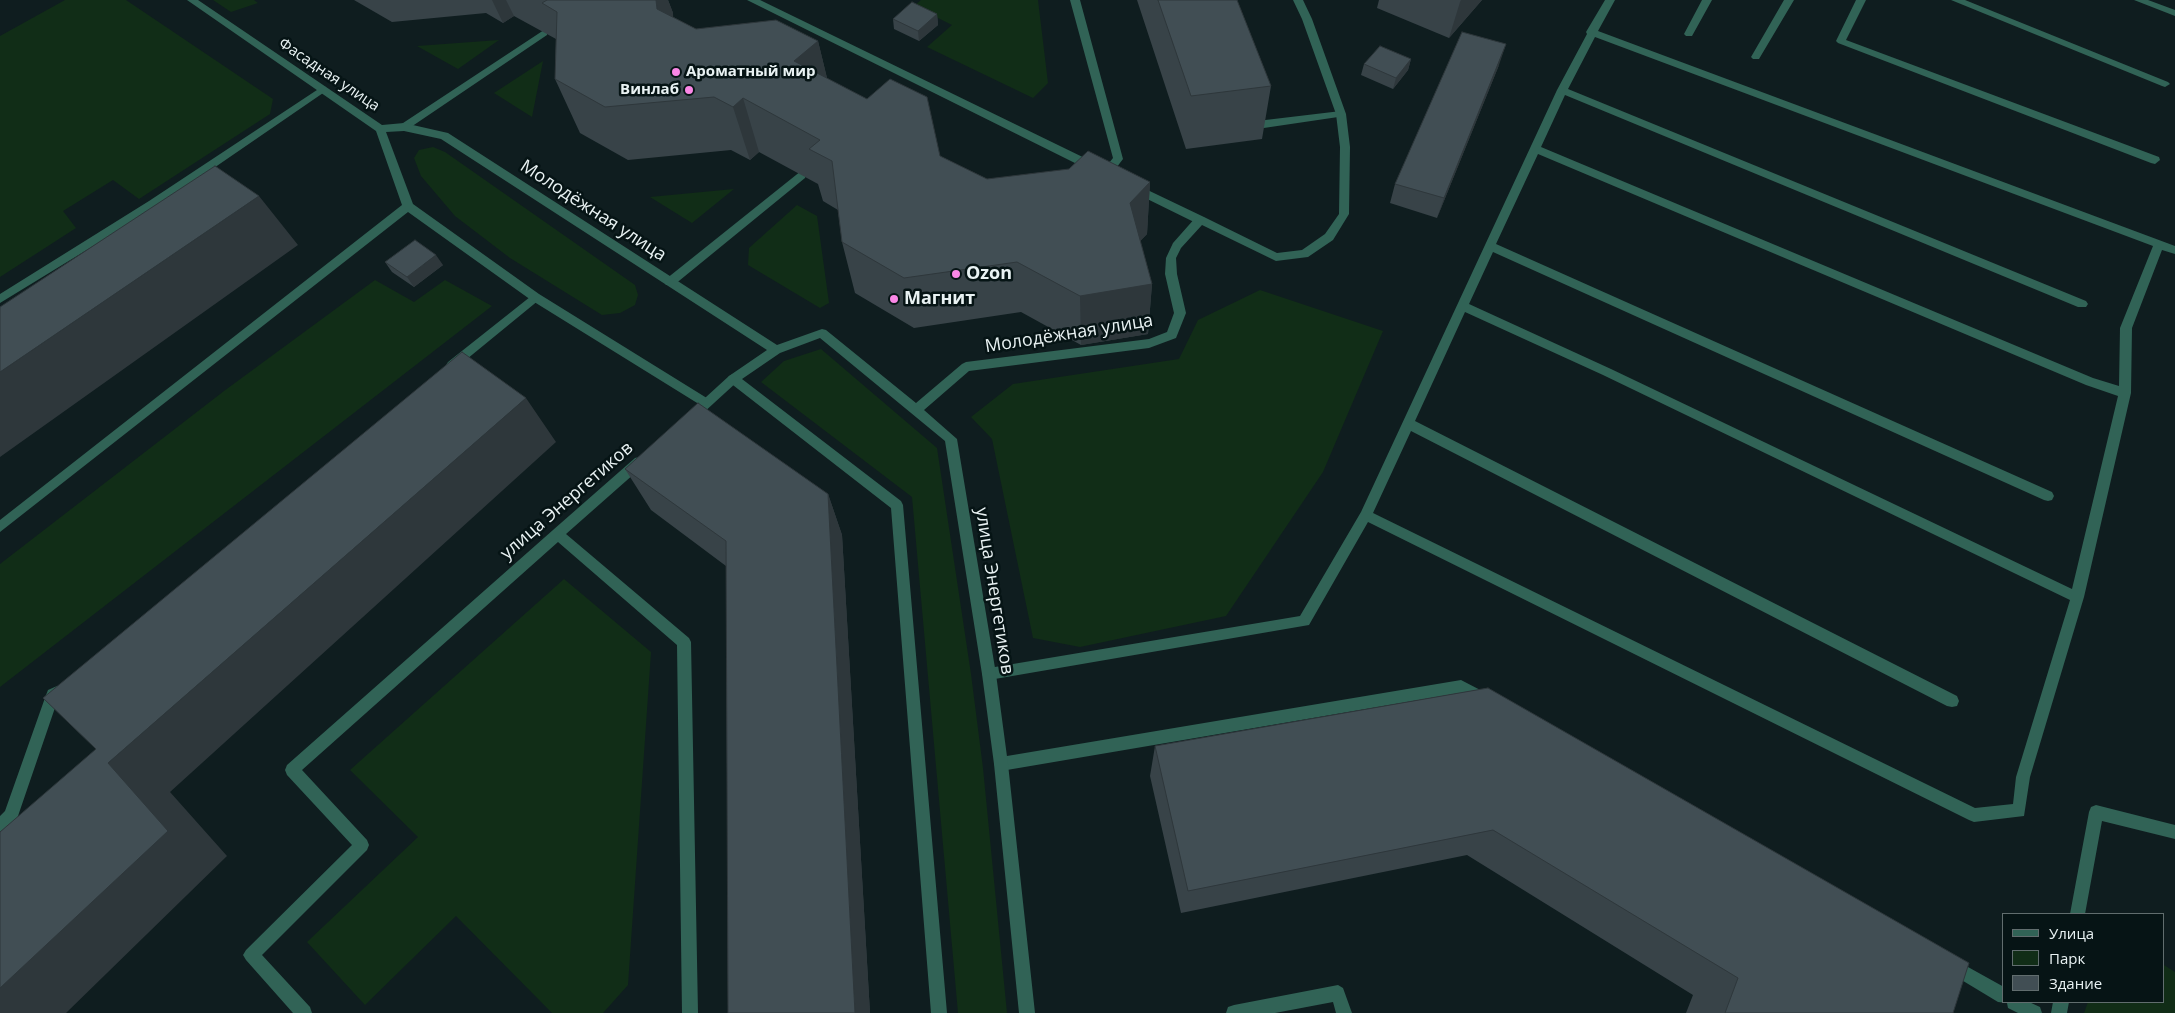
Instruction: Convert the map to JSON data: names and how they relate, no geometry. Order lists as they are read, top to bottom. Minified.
{"streets":{"street":["Фасадная улица","Молодёжная улица","улица Энергетиков"]},"crossings":[["Фасадная улица","Молодёжная улица"],["Молодёжная улица","улица Энергетиков"]],"places":["Ароматный мир","Винлаб","Ozon","Магнит"],"legend":["Улица","Парк","Здание"]}
